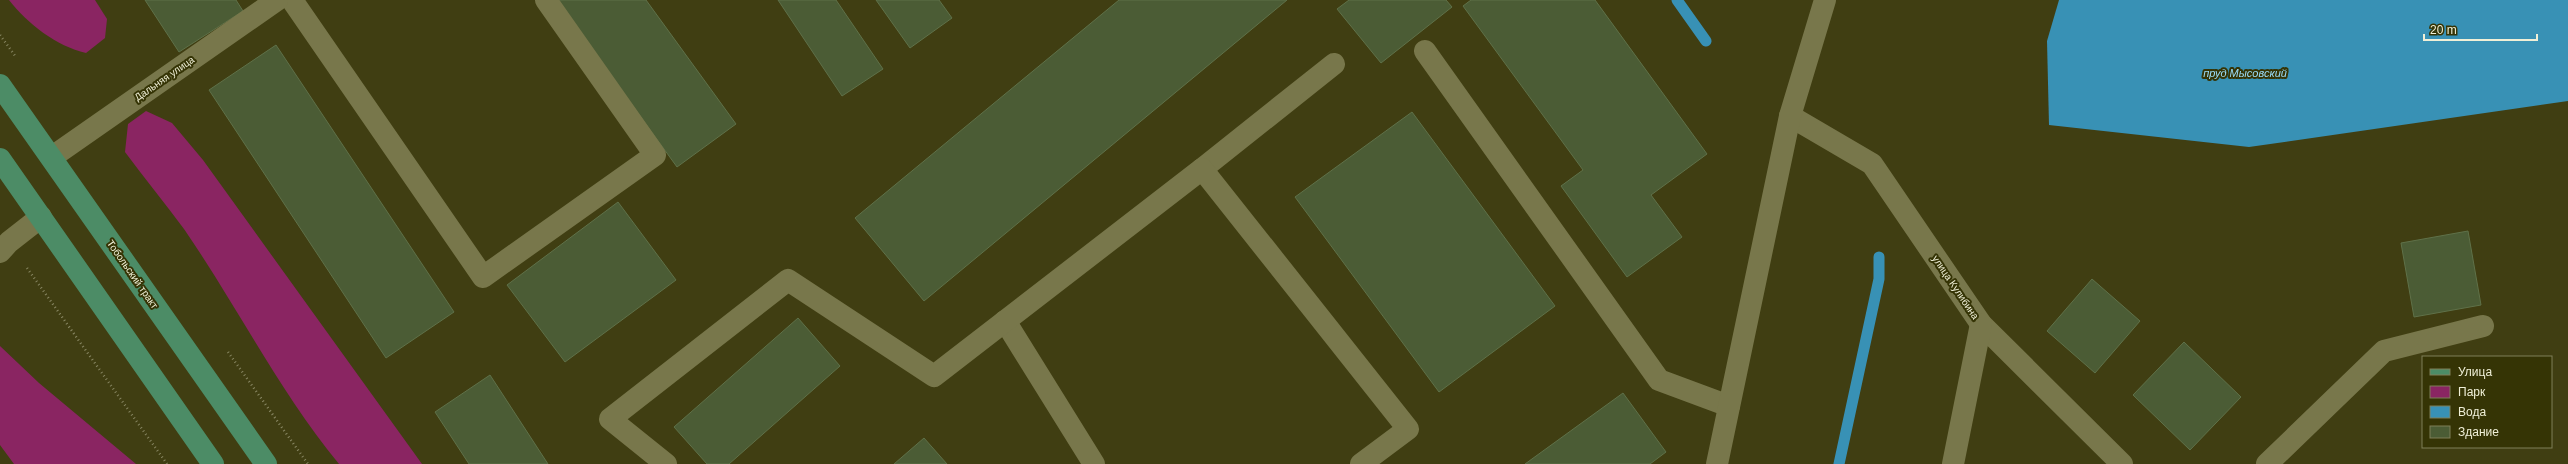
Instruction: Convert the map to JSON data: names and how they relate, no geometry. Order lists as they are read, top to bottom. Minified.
{"streets":{"main road":["Тобольский тракт"],"street":["Дальняя улица","улица Кулибина"]},"crossings":[["Дальняя улица","Тобольский тракт"]],"water":["пруд Мысовский"],"legend":["Улица","Парк","Вода","Здание"],"scale_bar":"20 m"}
